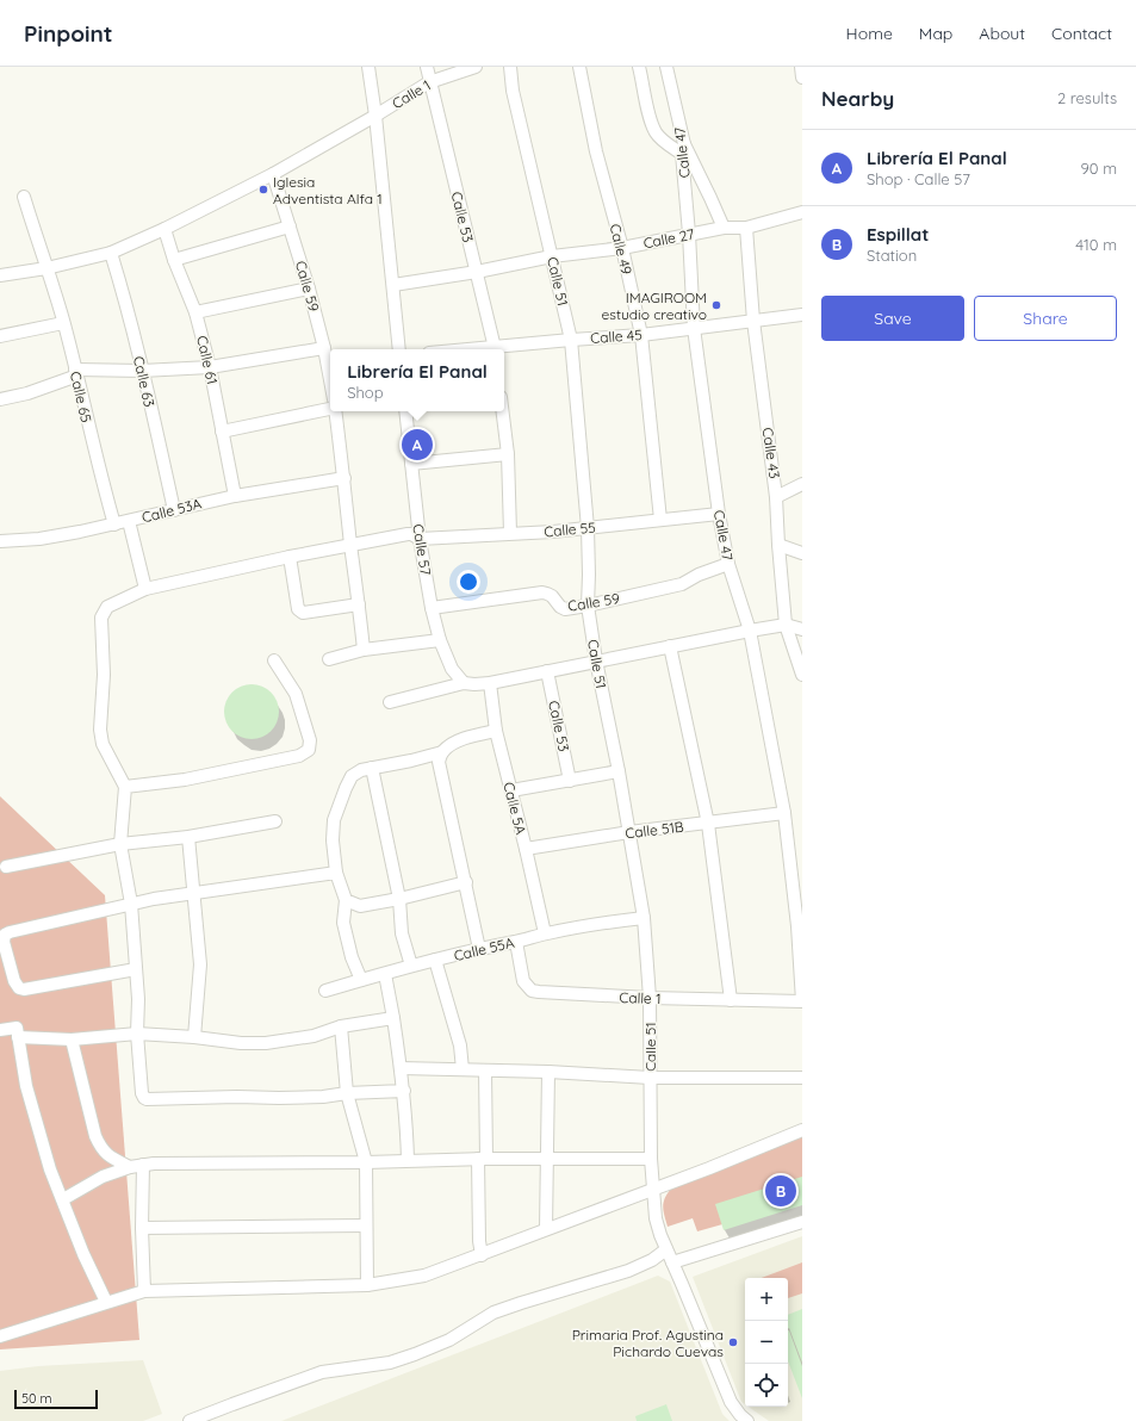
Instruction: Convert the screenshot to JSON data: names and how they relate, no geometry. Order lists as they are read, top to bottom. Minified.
{"streets":{"street":["Calle 1","Calle 47","Calle 53","Calle 27","Calle 49","Calle 51","Calle 59","Calle 45","Calle 61","Calle 63","Calle 65","Calle 43","Calle 53A","Calle 55","Calle 57","Calle 5A","Calle 51B","Calle 55A"]},"crossings":[["Calle 1","Calle 47"],["Calle 1","Calle 53"],["Calle 1","Calle 51"],["Calle 1","Calle 59"],["Calle 1","Calle 61"],["Calle 1","Calle 63"],["Calle 1","Calle 65"],["Calle 1","Calle 55A"],["Calle 47","Calle 27"],["Calle 47","Calle 59"],["Calle 47","Calle 45"],["Calle 47","Calle 55"],["Calle 47","Calle 51B"],["Calle 53","Calle 27"],["Calle 53","Calle 45"],["Calle 27","Calle 49"],["Calle 27","Calle 51"],["Calle 27","Calle 43"],["Calle 49","Calle 45"],["Calle 49","Calle 55"],["Calle 51","Calle 59"],["Calle 51","Calle 45"],["Calle 51","Calle 55"],["Calle 51","Calle 51B"],["Calle 51","Calle 55A"],["Calle 59","Calle 57"],["Calle 45","Calle 43"],["Calle 61","Calle 53A"],["Calle 63","Calle 53A"],["Calle 65","Calle 53A"],["Calle 55","Calle 57"],["Calle 5A","Calle 51B"],["Calle 5A","Calle 55A"]],"places":["Iglesia Adventista Alfa 1","IMAGIROOM estudio creativo","Primaria Prof. Agustina Pichardo Cuevas"],"scale_bar":"50 m","page":{"header":"Pinpoint","nav":["Home","Map","About","Contact"],"heading":["Nearby","2 results"],"list":[{"mark":"A","name":"Librería El Panal","note":"Shop · Calle 57","value":"90 m"},{"mark":"B","name":"Espillat","note":"Station","value":"410 m"}],"buttons":["Save","Share"],"popup":["Librería El Panal","Shop"],"pins":["A","B"],"map_buttons":["+","−"],"scale":"50 m"}}
